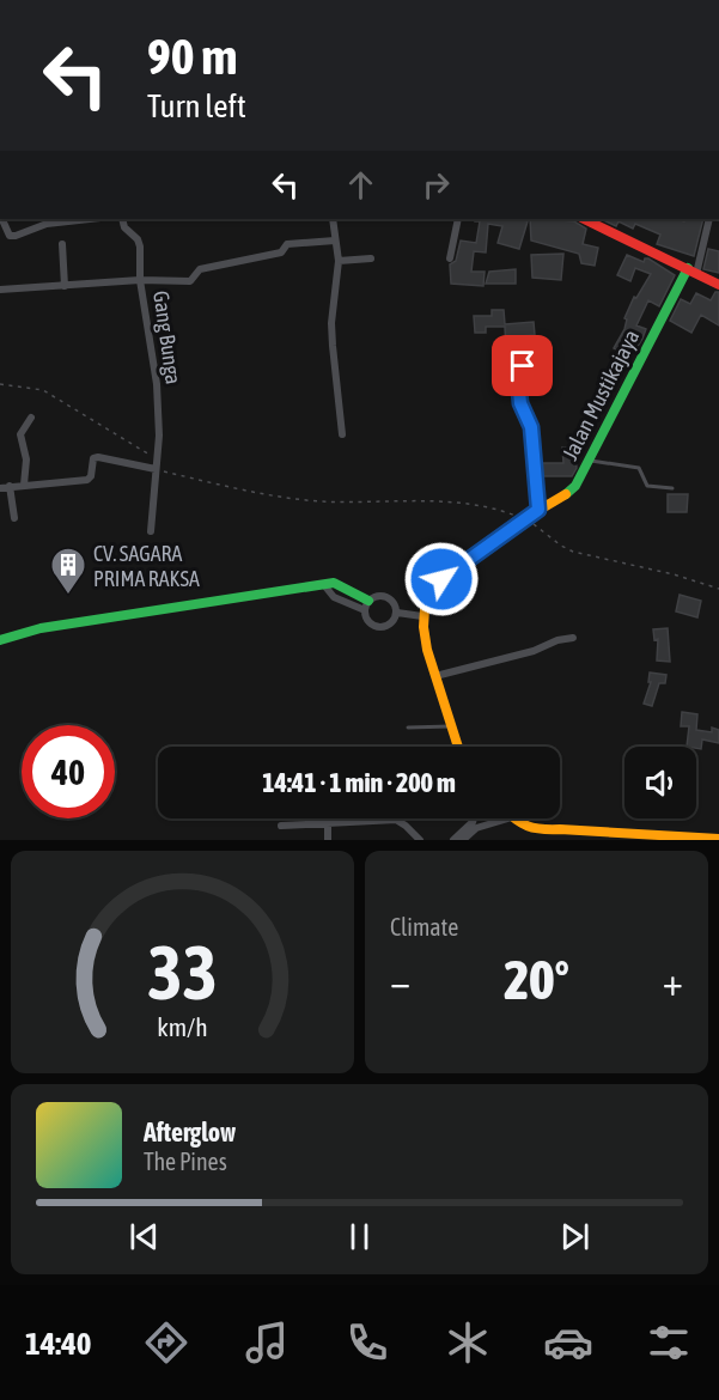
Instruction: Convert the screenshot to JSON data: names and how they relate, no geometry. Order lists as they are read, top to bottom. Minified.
{"streets":{"street":["Gang Bunga","Jalan Mustikajaya"]},"places":{"building":["CV. SAGARA PRIMA RAKSA"]},"page":{"turn":["90 m","Turn left"],"limit":"40","trip":"14:41 · 1 min · 200 m","tile":"Climate","heat":["−","20°","+"],"song":["Afterglow","The Pines"],"tabs":"14:40","gauge":["33","km/h"]}}
